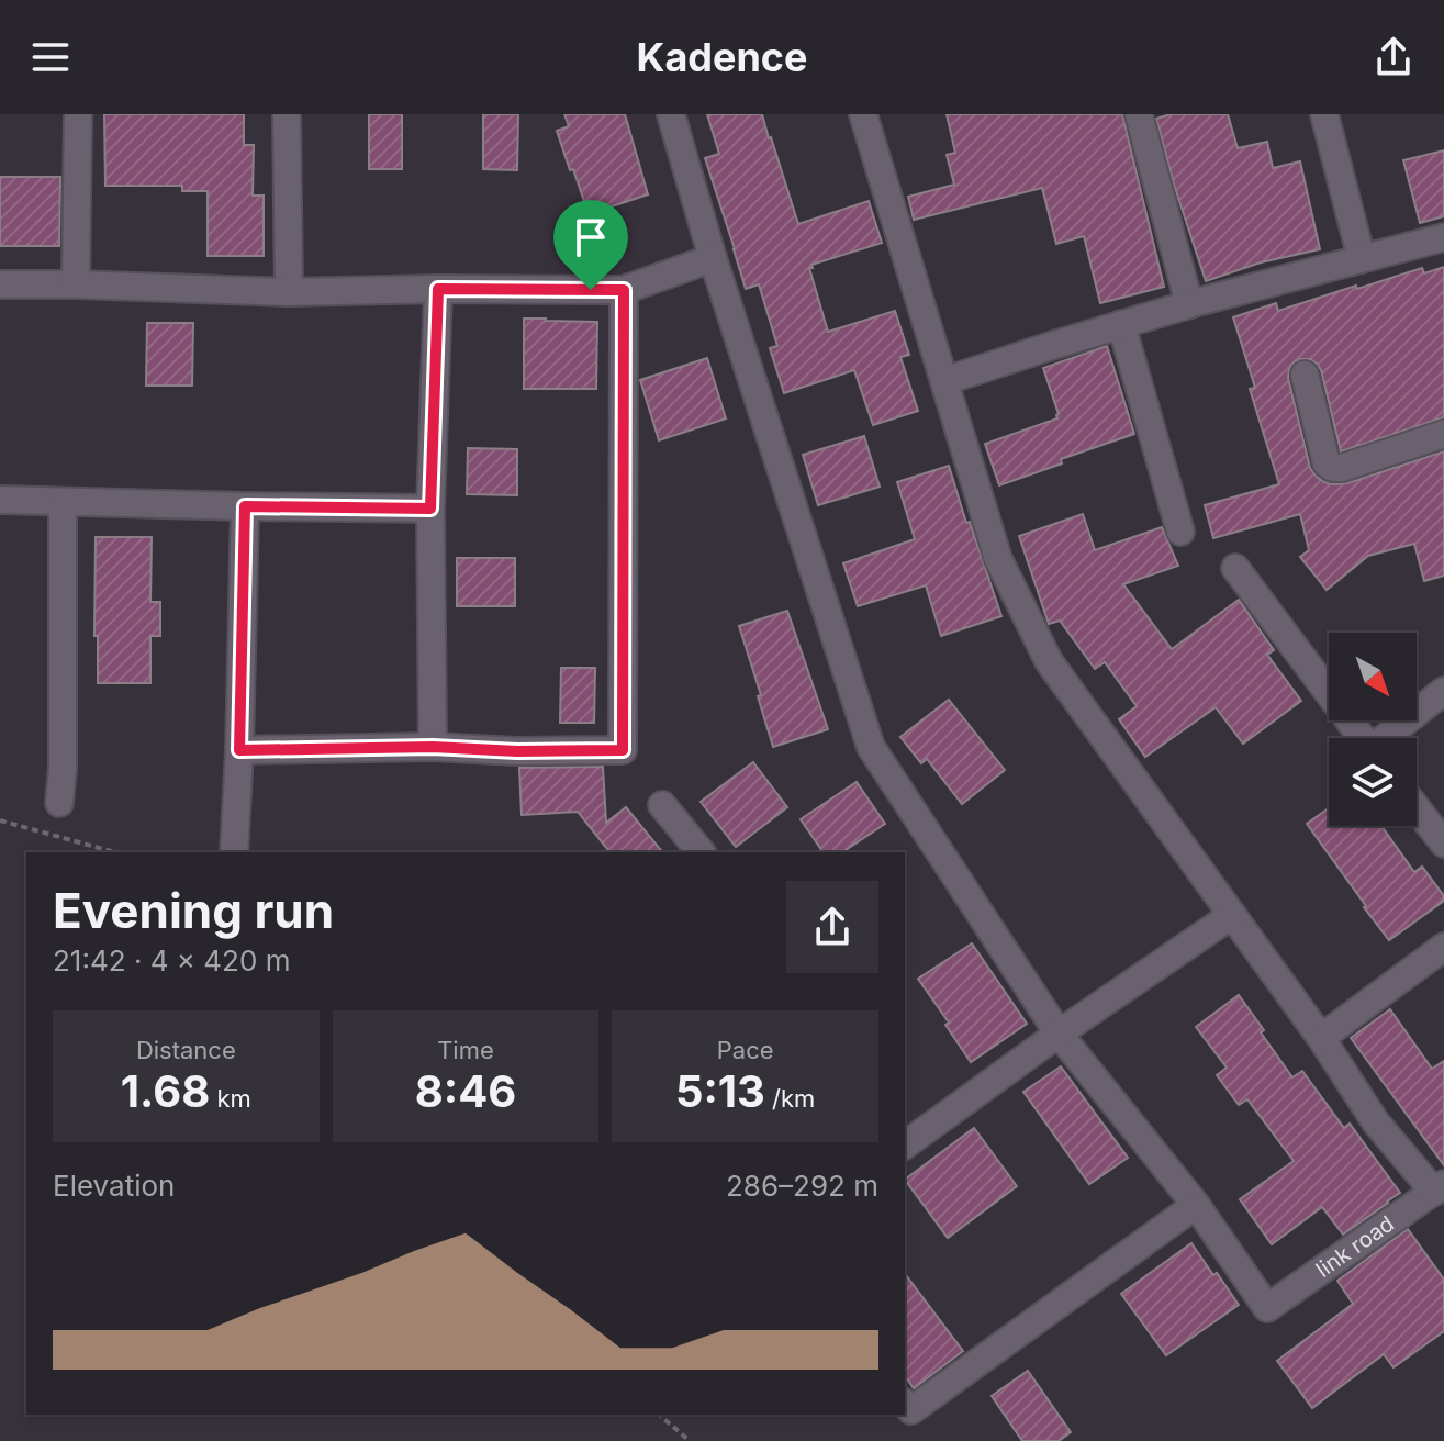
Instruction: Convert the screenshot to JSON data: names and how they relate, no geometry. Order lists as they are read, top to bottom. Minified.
{"streets":{"street":["link road"]},"north":"bottom right","page":{"header":"Kadence","heading":["Evening run","21:42 · 4 × 420 m"],"stats":[["Distance","1.68 km"],["Time","8:46"],["Pace","5:13 /km"]],"chart":["Elevation","286–292 m"]}}
